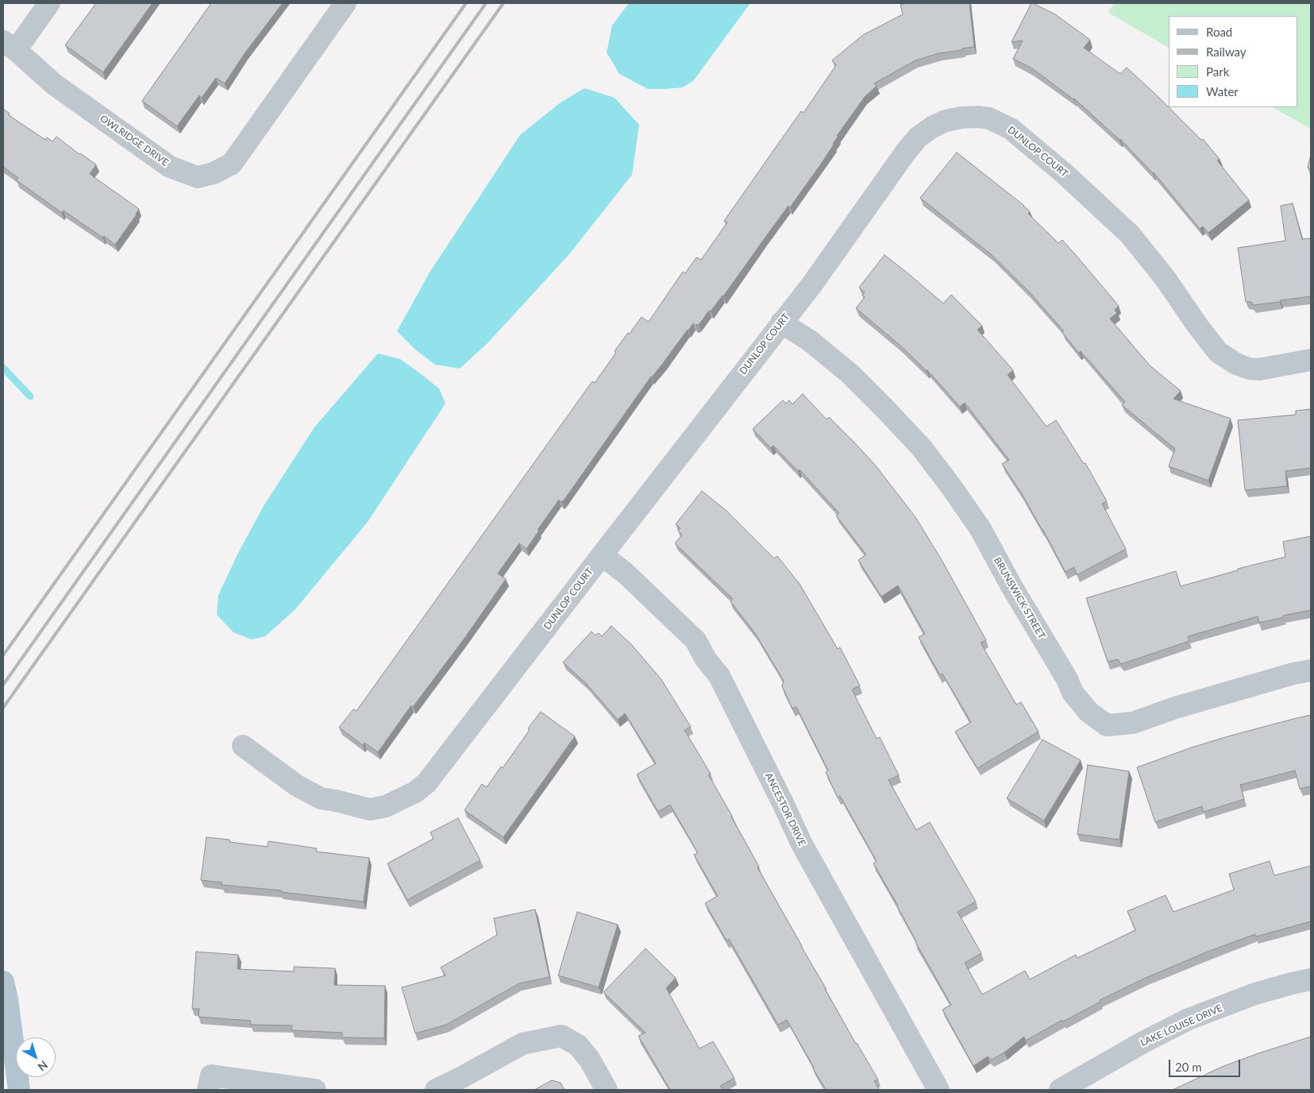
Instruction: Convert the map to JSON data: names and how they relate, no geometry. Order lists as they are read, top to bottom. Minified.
{"streets":{"street":["OWLRIDGE DRIVE","DUNLOP COURT","BRUNSWICK STREET","ANCESTOR DRIVE","LAKE LOUISE DRIVE"]},"crossings":[["DUNLOP COURT","BRUNSWICK STREET"],["DUNLOP COURT","ANCESTOR DRIVE"]],"legend":["Road","Railway","Park","Water"],"scale_bar":"20 m","north":"bottom right"}
